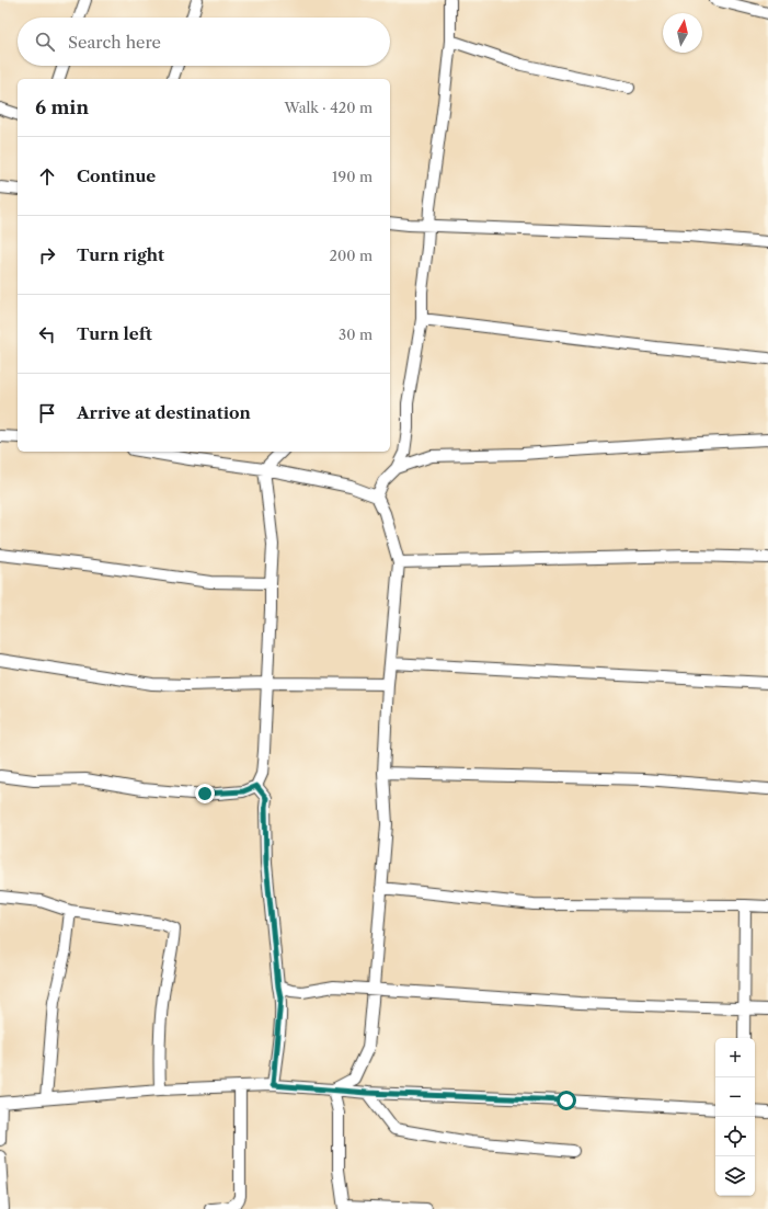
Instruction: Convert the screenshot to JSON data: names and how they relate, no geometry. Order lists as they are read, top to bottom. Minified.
{"north":"top","page":{"search":"Search here","heading":["6 min","Walk · 420 m"],"list":[["Continue","190 m"],["Turn right","200 m"],["Turn left","30 m"],"Arrive at destination"],"map_buttons":["+","−"]}}
